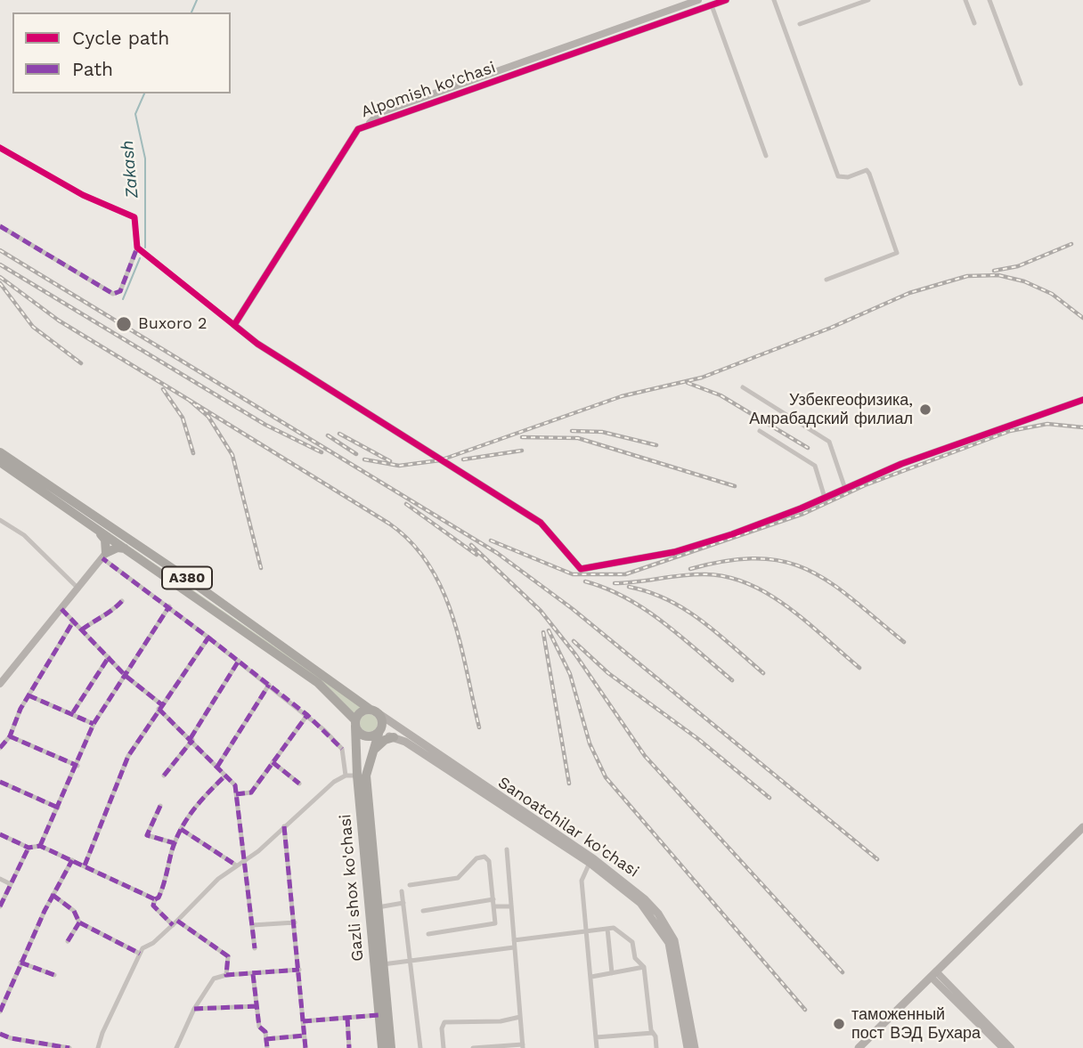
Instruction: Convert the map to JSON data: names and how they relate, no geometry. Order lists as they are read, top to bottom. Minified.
{"streets":{"highway":["A380","Gazli shox ko'chasi"],"main road":["Sanoatchilar ko'chasi"],"street":["Alpomish ko'chasi"]},"crossings":[["A380","Sanoatchilar ko'chasi"],["A380","Gazli shox ko'chasi"],["Sanoatchilar ko'chasi","Gazli shox ko'chasi"]],"water":["Zakash"],"places":["Buxoro 2","Узбекгеофизика, Амрабадский филиал","таможенный пост ВЭД Бухара"],"legend":["Cycle path","Path"]}
